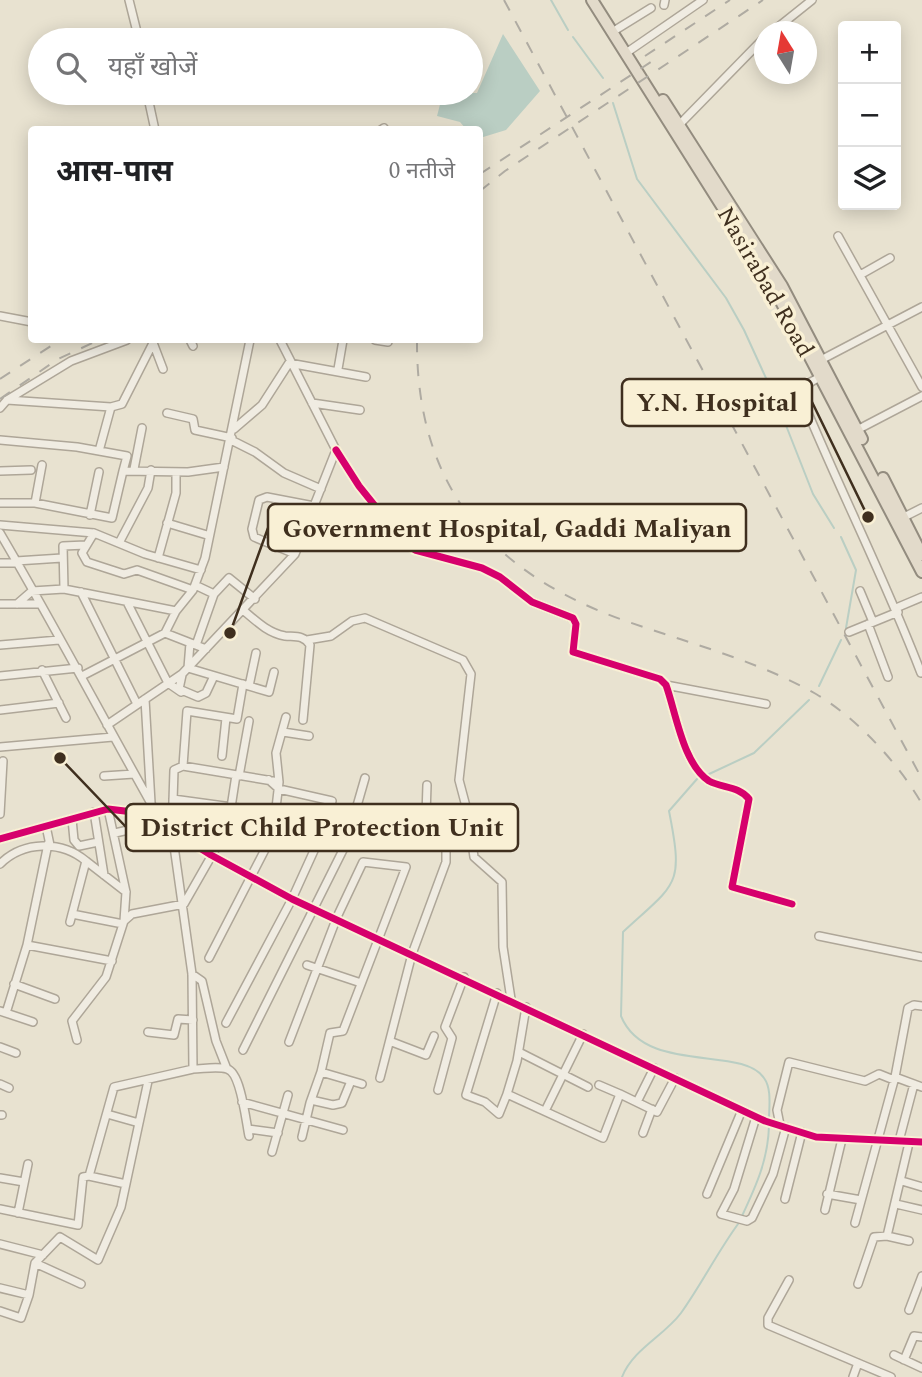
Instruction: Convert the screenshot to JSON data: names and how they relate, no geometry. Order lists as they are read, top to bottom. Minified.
{"streets":{"highway":["Nasirabad Road"]},"places":["Y.N. Hospital","Government Hospital, Gaddi Maliyan","District Child Protection Unit"],"north":"top","page":{"map_buttons":["+","−"],"search":"यहाँ खोजें","heading":["आस-पास","0 नतीजे"]}}
